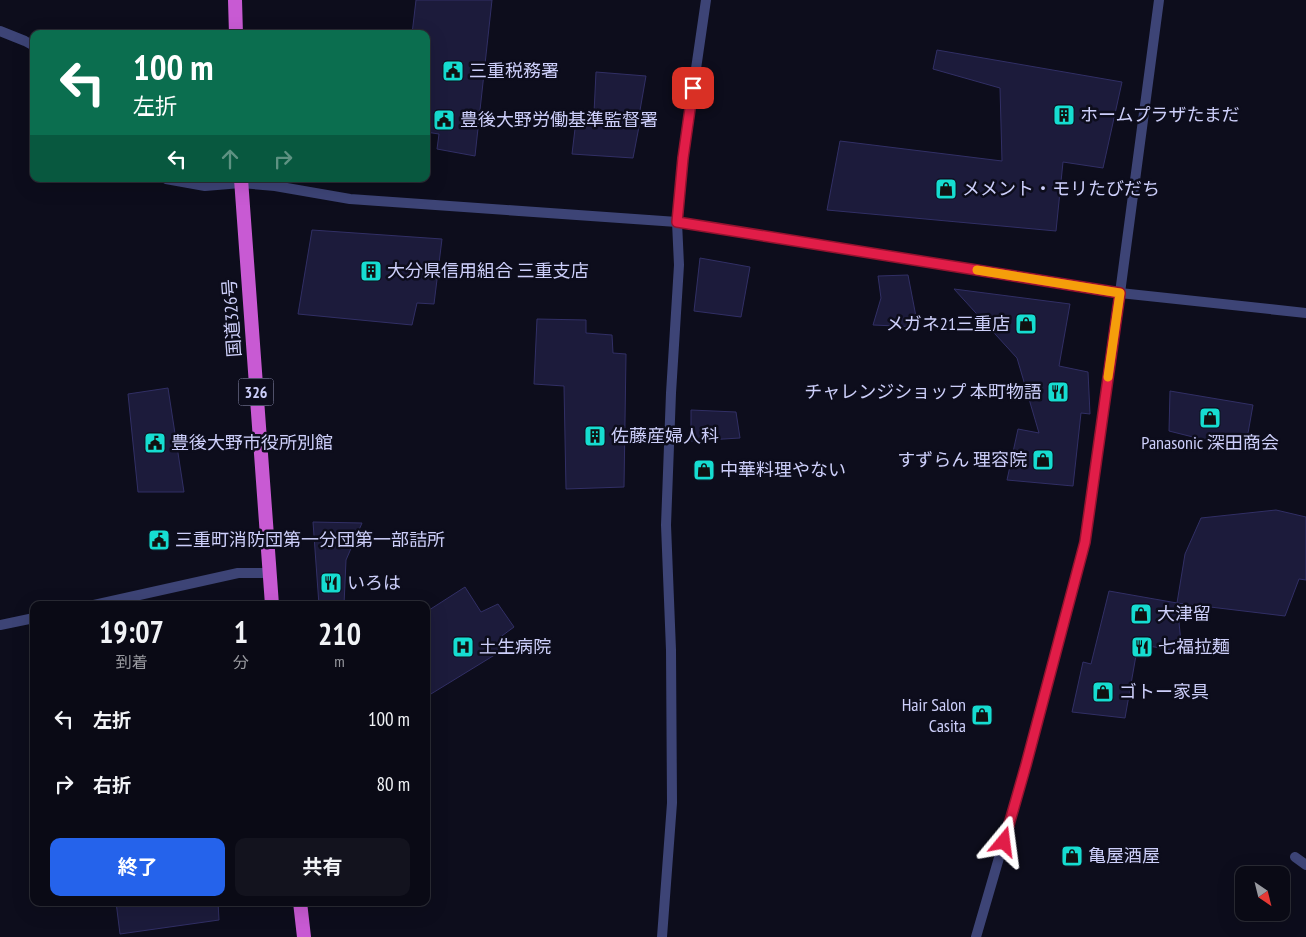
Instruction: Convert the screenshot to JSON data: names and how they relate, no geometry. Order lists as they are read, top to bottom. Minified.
{"streets":{"highway":["国道326号","326"]},"places":{"public building":["三重税務署","豊後大野労働基準監督署","豊後大野市役所別館","三重町消防団第一分団第一部詰所"],"building":["ホームプラザたまだ","大分県信用組合 三重支店","佐藤産婦人科"],"shop":["メメント・モリたびだち","メガネ21三重店","Panasonic 深田商会","すずらん 理容院","中華料理やない","大津留","ゴトー家具","Hair Salon Casita","亀屋酒屋"],"restaurant":["チャレンジショップ 本町物語","いろは","七福拉麺"],"hospital":["土生病院"]},"north":"bottom right","page":{"turn":["100 m","左折"],"eta":["19:07","到着","1","分","210","m"],"list":[{"name":"左折","value":"100 m"},{"name":"右折","value":"80 m"}],"buttons":["終了","共有"]}}
